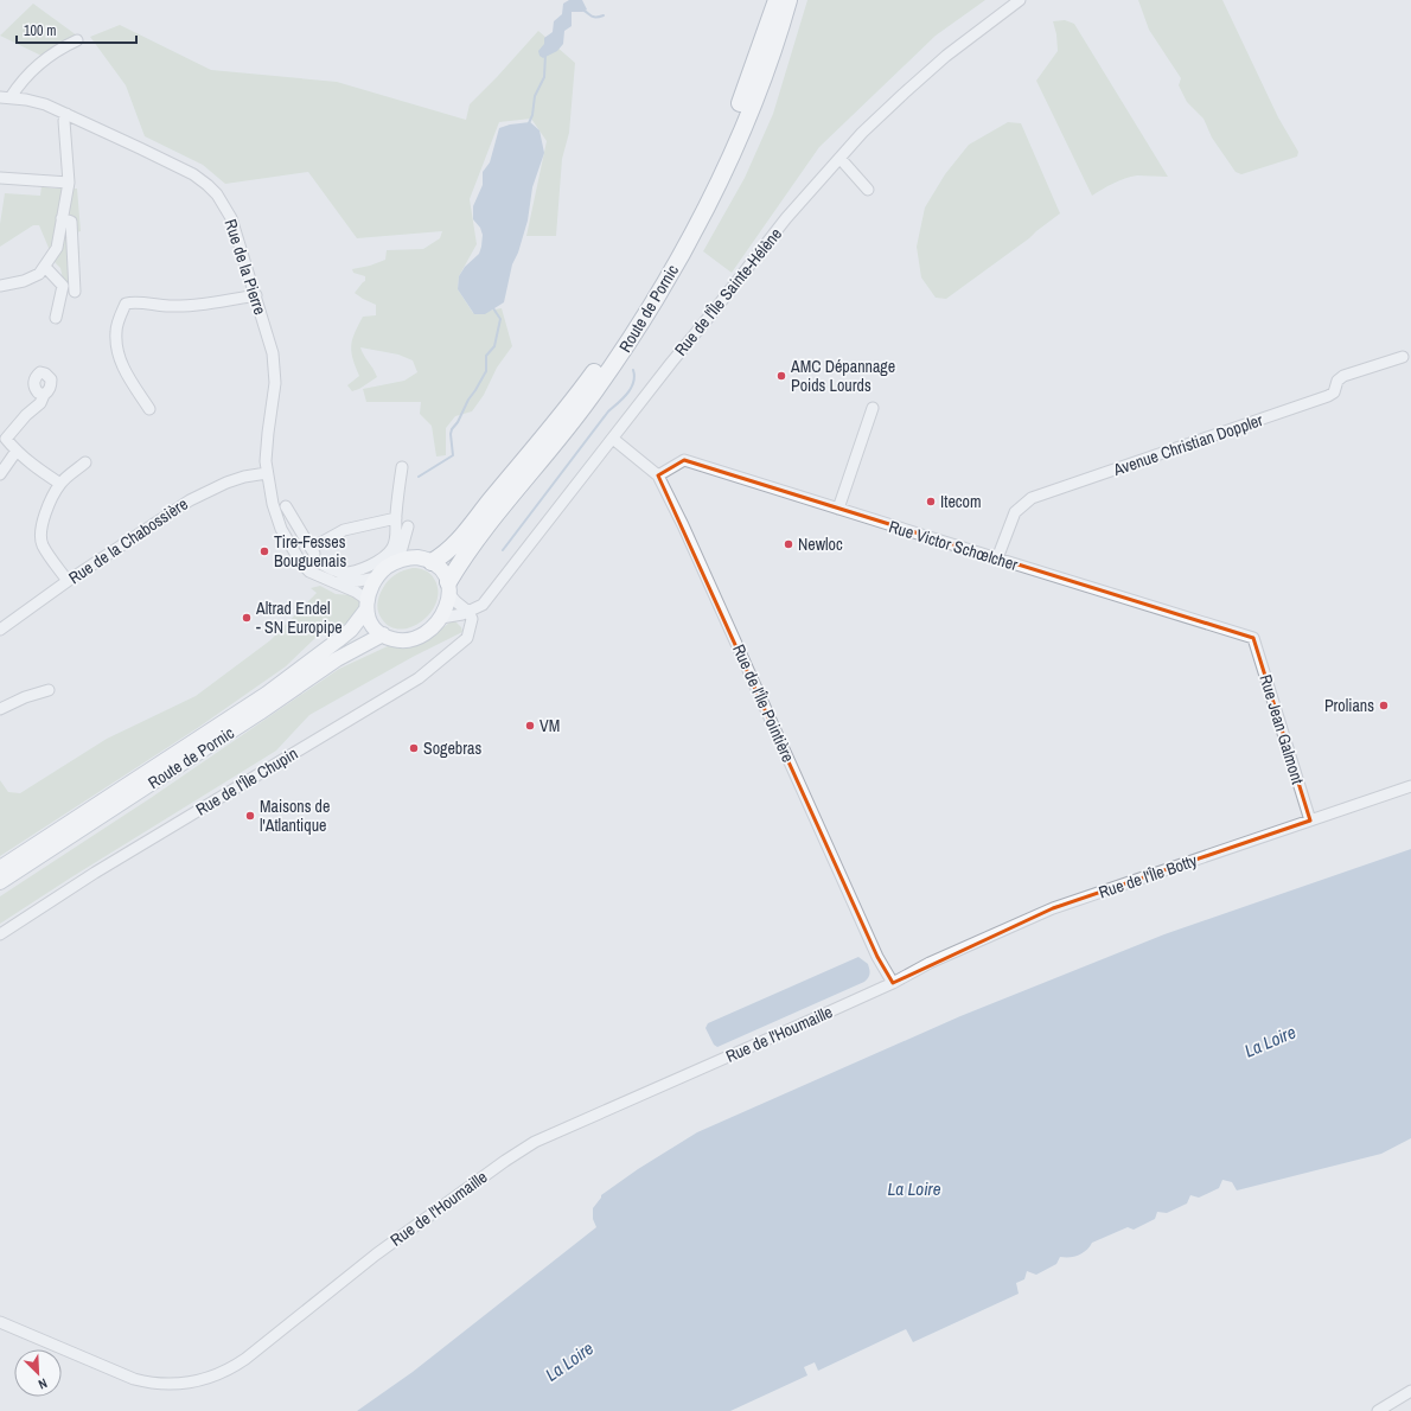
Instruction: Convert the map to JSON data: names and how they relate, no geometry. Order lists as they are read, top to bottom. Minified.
{"streets":{"highway":["Route de Pornic"],"street":["Rue de la Pierre","Rue de l'Île Sainte-Hélène","Avenue Christian Doppler","Rue de la Chabossière","Rue Victor Schœlcher","Rue de l'Île Pointière","Rue Jean Galmont","Rue de l'Île Chupin","Rue de l'Île Botty","Rue de l'Houmaille"]},"crossings":[["Rue de la Pierre","Route de Pornic"],["Rue de la Pierre","Rue de la Chabossière"],["Rue de l'Île Sainte-Hélène","Rue de l'Île Pointière"],["Rue de l'Île Sainte-Hélène","Rue de l'Île Chupin"],["Avenue Christian Doppler","Rue Victor Schœlcher"],["Rue Victor Schœlcher","Rue de l'Île Pointière"],["Rue Victor Schœlcher","Rue Jean Galmont"],["Rue de l'Île Pointière","Rue de l'Île Botty"],["Rue de l'Île Pointière","Rue de l'Houmaille"],["Rue Jean Galmont","Rue de l'Île Botty"],["Rue de l'Île Botty","Rue de l'Houmaille"]],"water":["La Loire"],"places":["AMC Dépannage Poids Lourds","Itecom","Newloc","Tire-Fesses Bouguenais","Altrad Endel - SN Europipe","Prolians","VM","Sogebras","Maisons de l'Atlantique"],"scale_bar":"100 m","north":"bottom right"}
